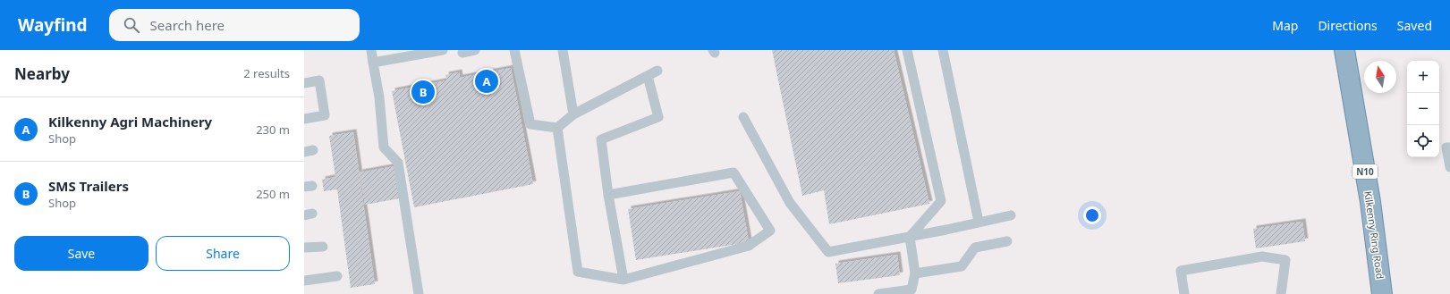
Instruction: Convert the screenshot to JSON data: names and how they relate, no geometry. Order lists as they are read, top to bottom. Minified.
{"streets":{"highway":["N10","Kilkenny Ring Road"]},"north":"top","page":{"header":"Wayfind","search":"Search here","nav":["Map","Directions","Saved"],"heading":["Nearby","2 results"],"map_buttons":["+","−"],"pins":["A","B"],"list":[{"mark":"A","name":"Kilkenny Agri Machinery","note":"Shop","value":"230 m"},{"mark":"B","name":"SMS Trailers","note":"Shop","value":"250 m"}],"buttons":["Save","Share"]}}
